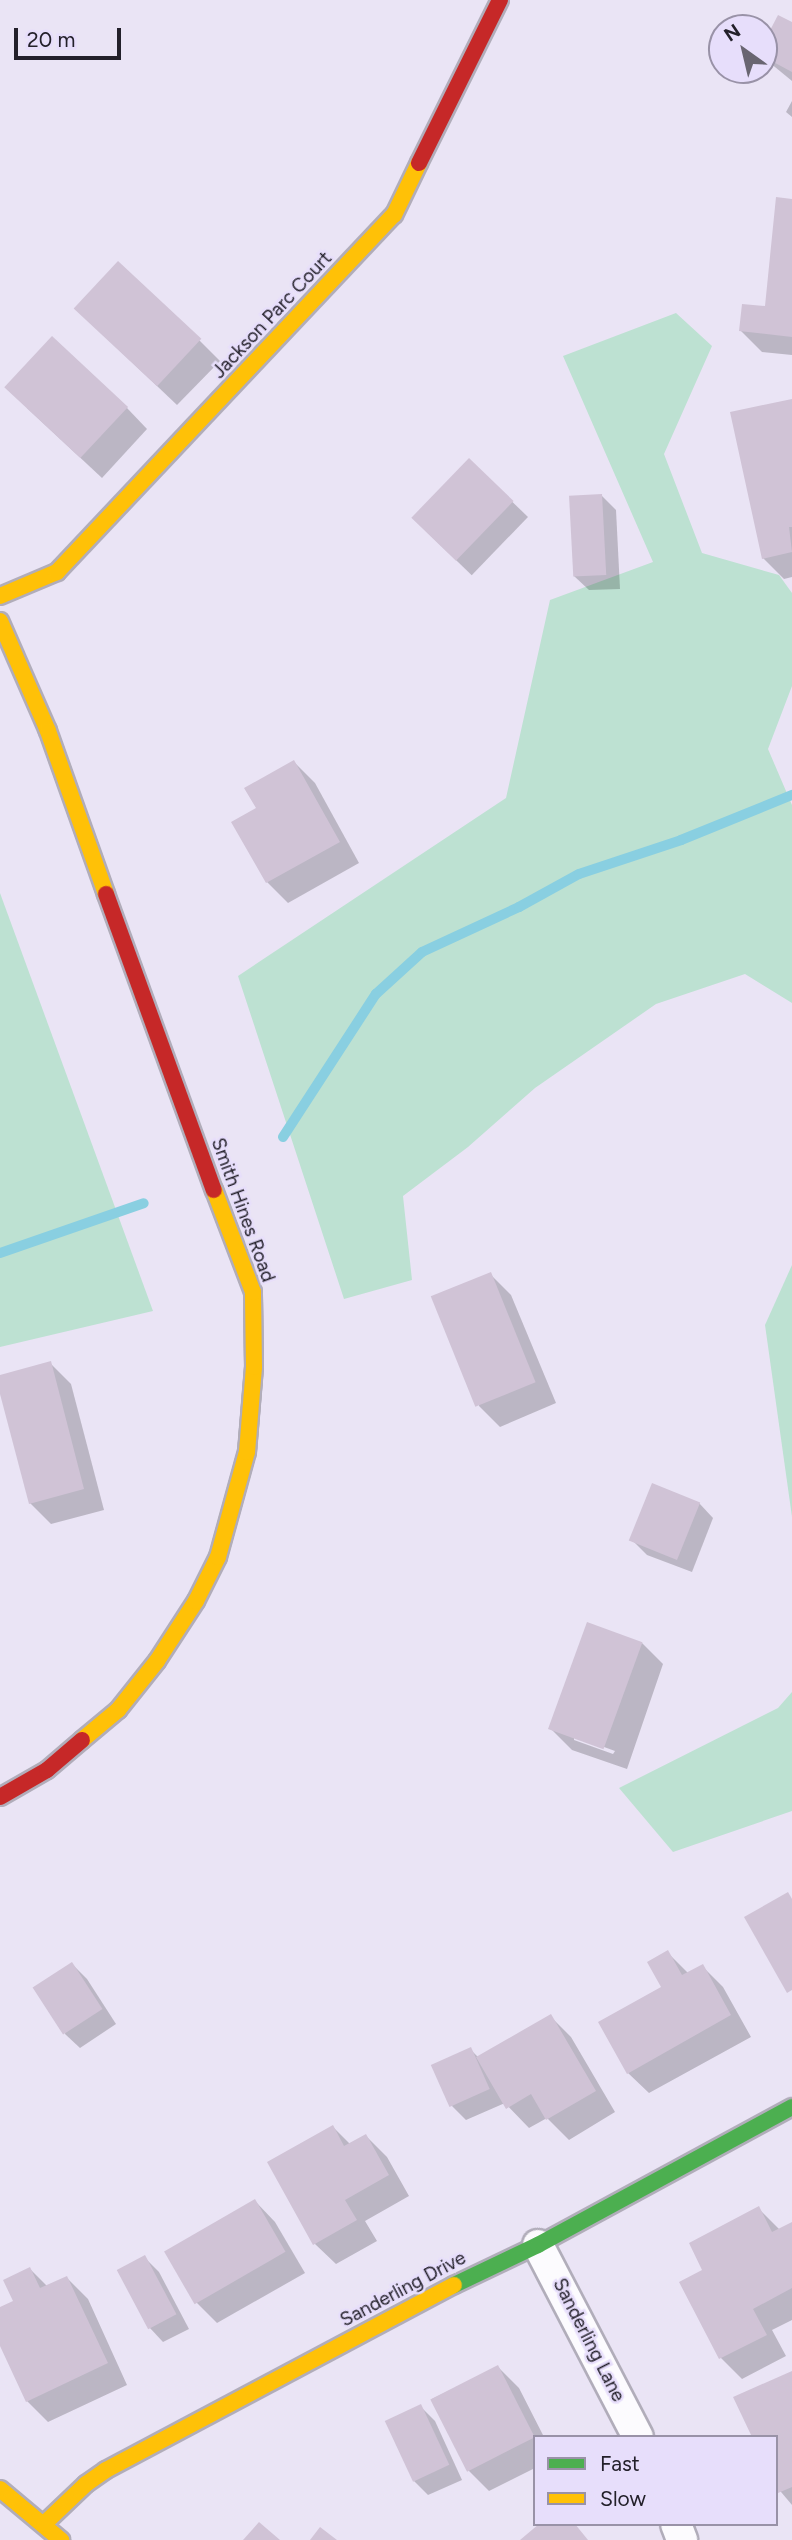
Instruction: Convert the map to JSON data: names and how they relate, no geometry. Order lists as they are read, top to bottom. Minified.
{"streets":{"street":["Jackson Parc Court","Smith Hines Road","Sanderling Drive","Sanderling Lane"]},"crossings":[["Sanderling Drive","Sanderling Lane"]],"legend":["Fast","Slow"],"scale_bar":"20 m","north":"top left"}
